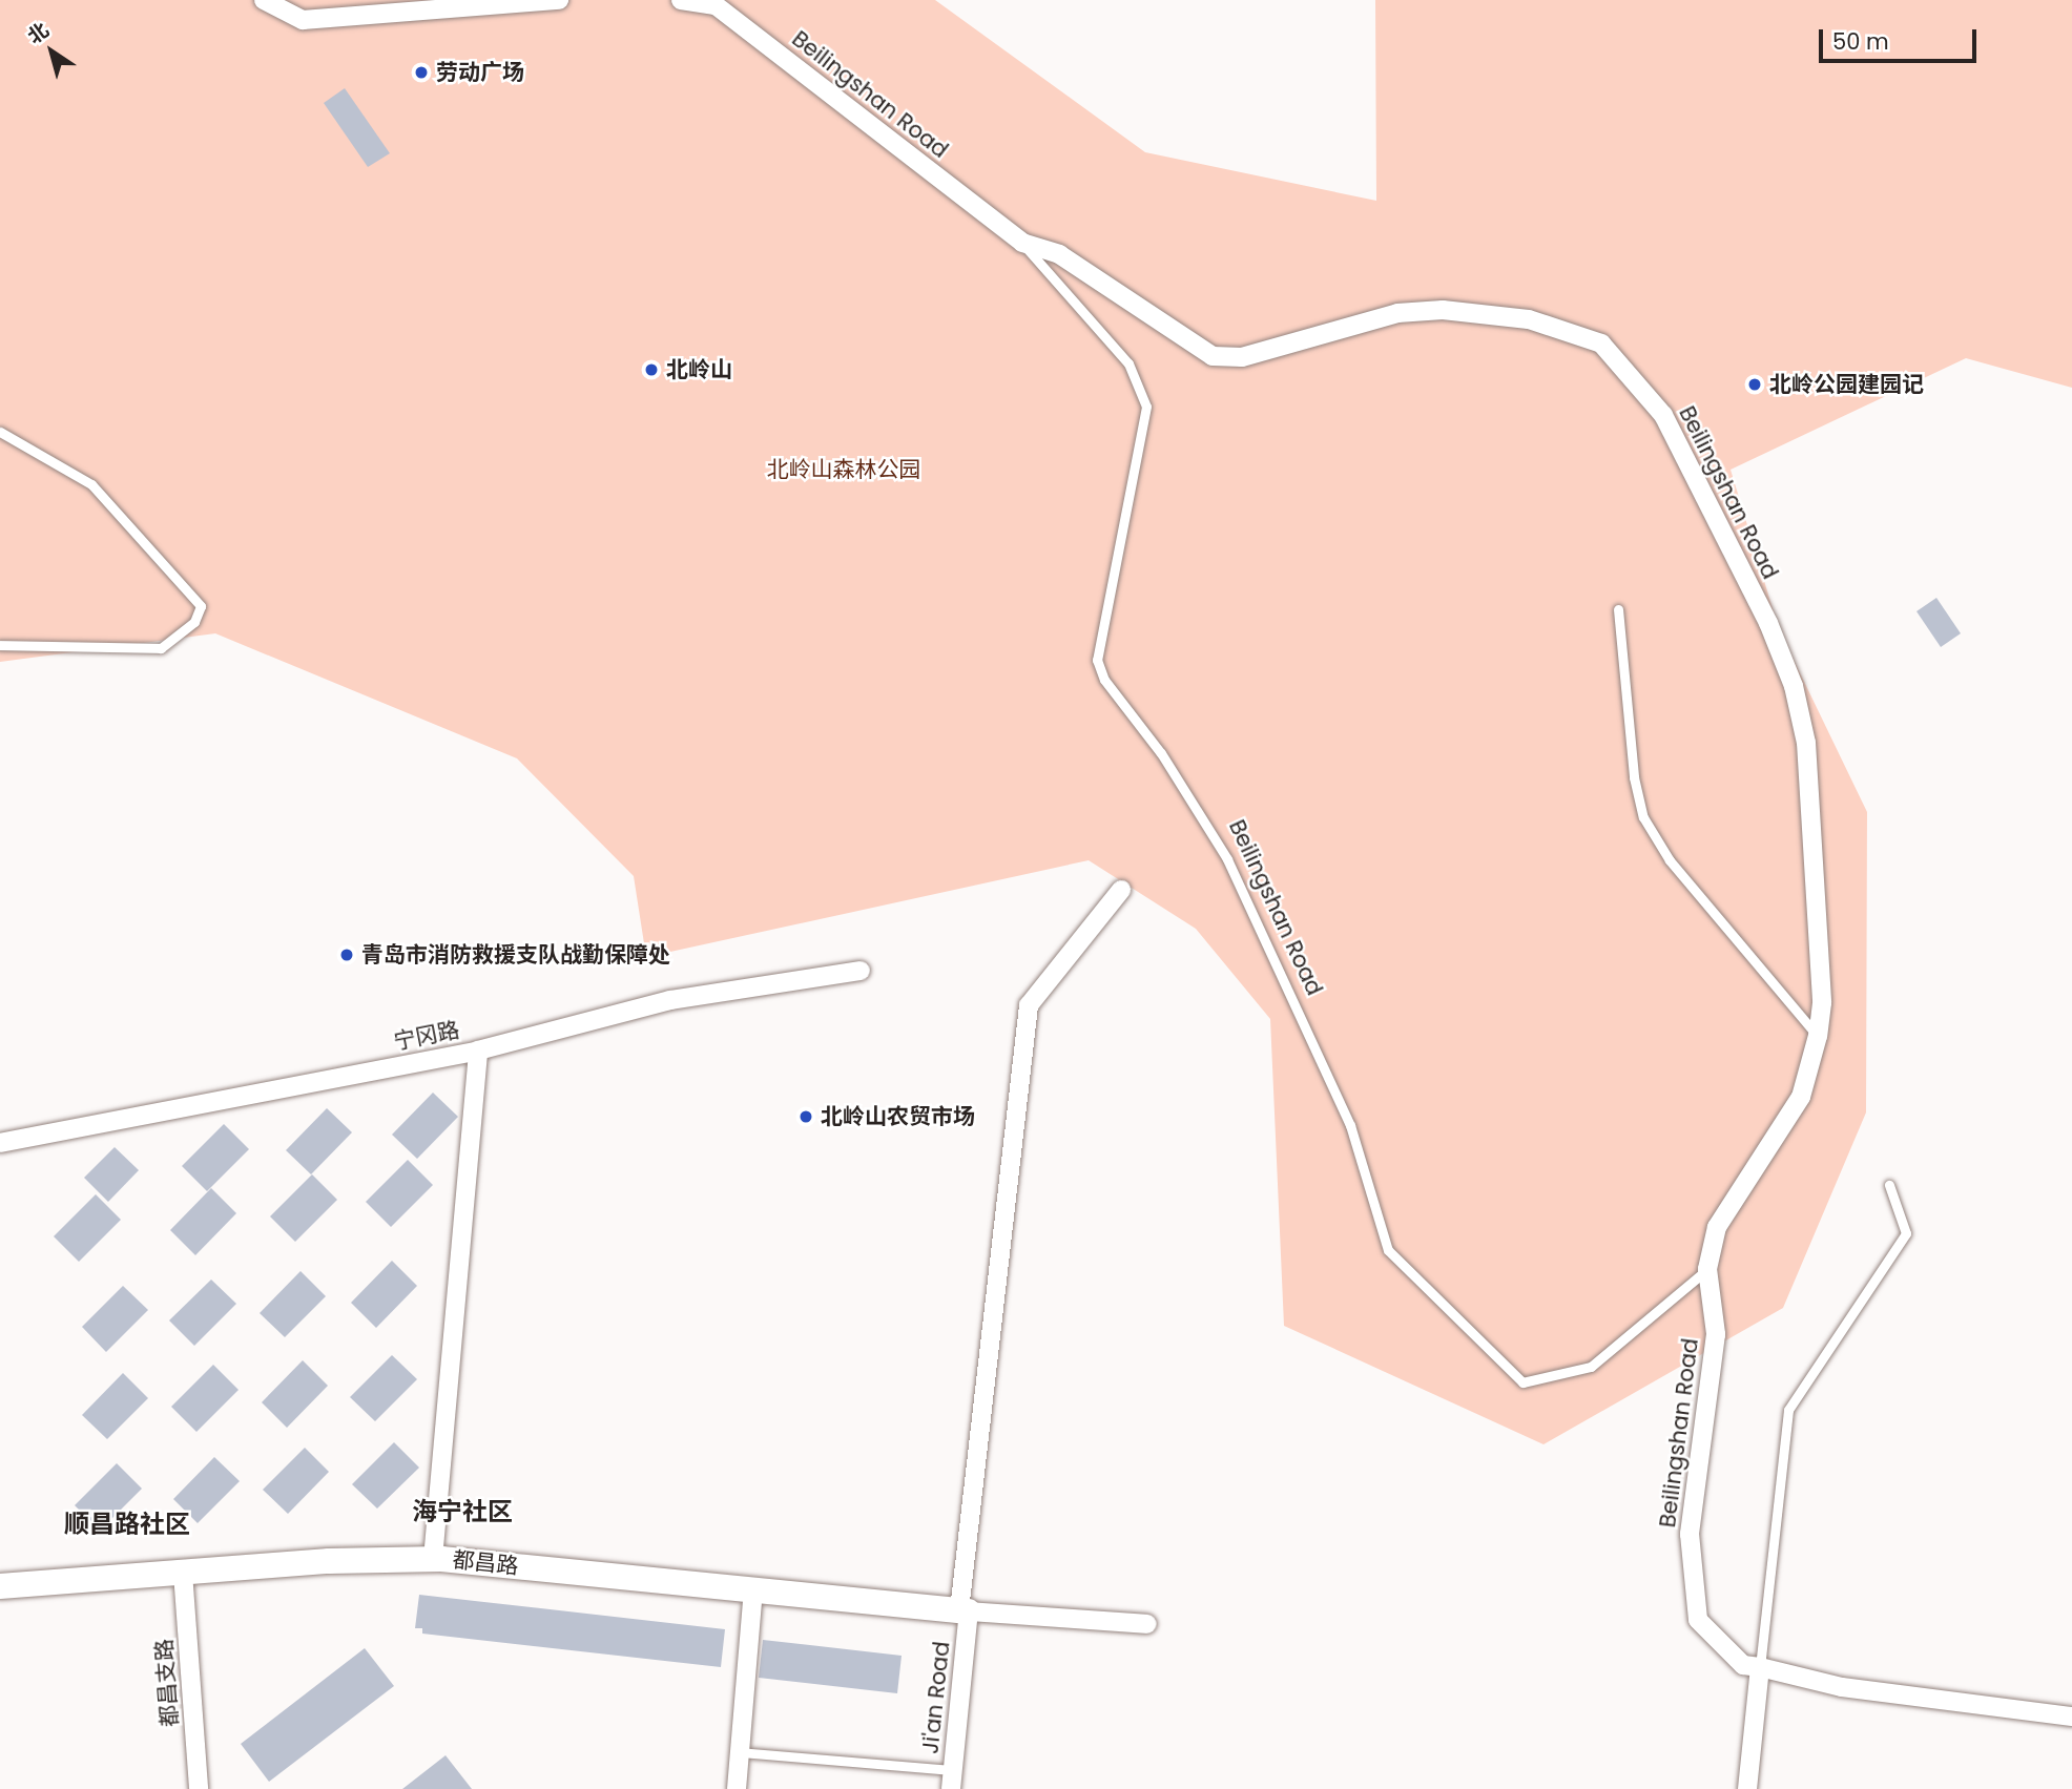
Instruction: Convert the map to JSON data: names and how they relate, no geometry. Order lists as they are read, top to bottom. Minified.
{"streets":{"street":["Beilingshan Road","宁冈路","都昌路","都昌支路","Ji'an Road"]},"crossings":[["都昌路","都昌支路"],["都昌路","Ji'an Road"]],"districts":["海宁社区","顺昌路社区"],"parks":["北岭山森林公园"],"places":["劳动广场","北岭山","北岭公园建园记","青岛市消防救援支队战勤保障处","北岭山农贸市场"],"scale_bar":"50 m","north":"top left"}
